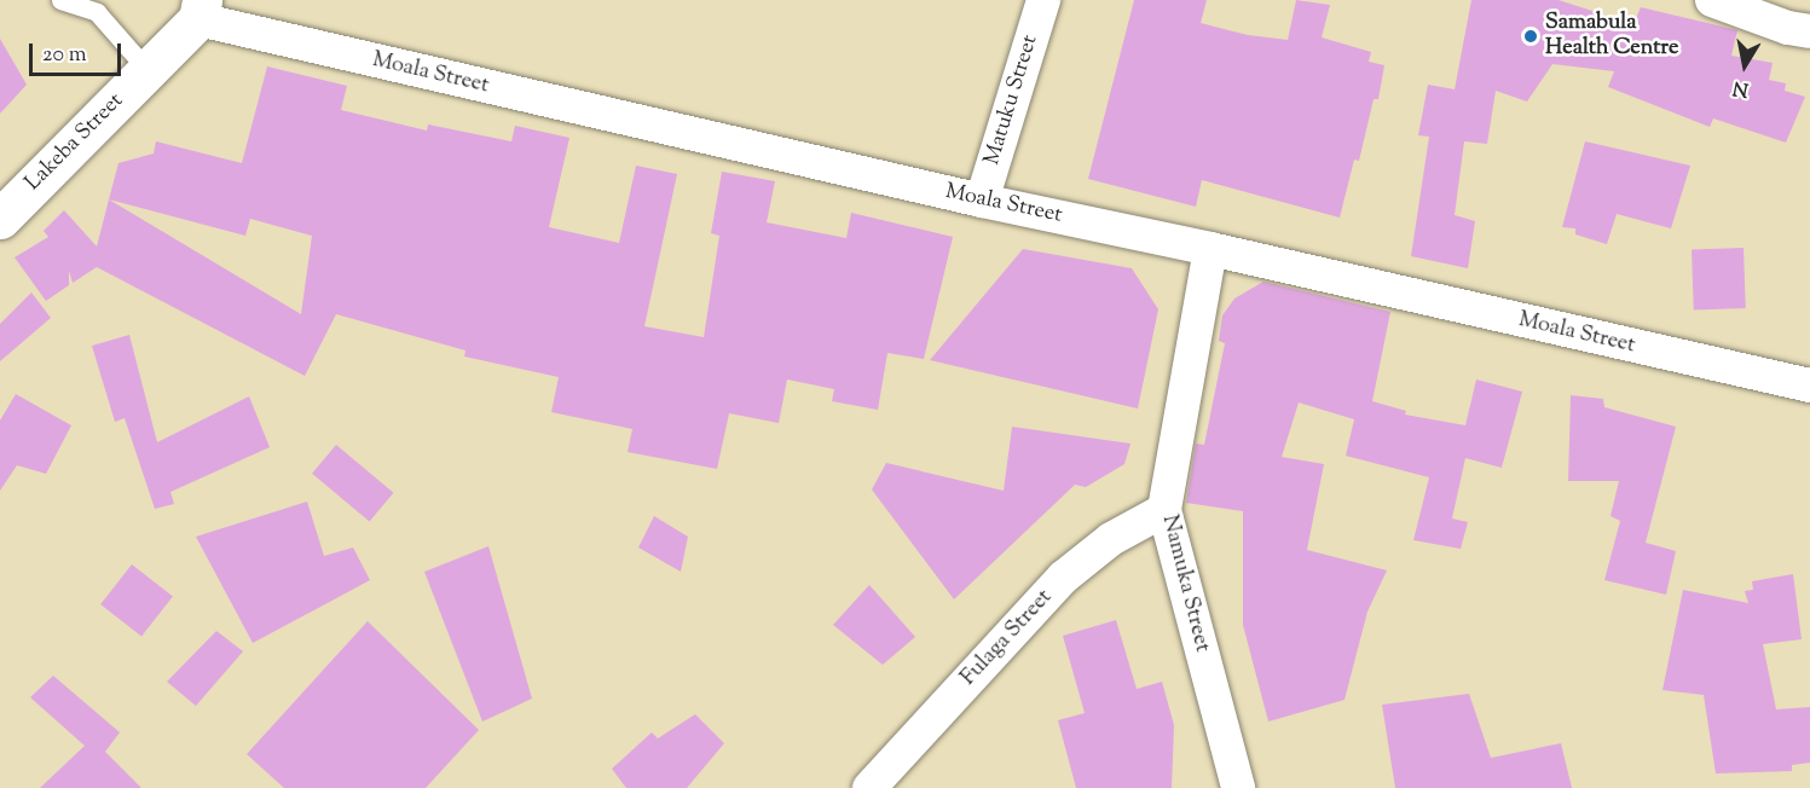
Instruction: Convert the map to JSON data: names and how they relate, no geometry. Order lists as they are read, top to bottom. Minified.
{"streets":{"main road":["Lakeba Street"],"street":["Moala Street","Matuku Street","Namuka Street","Fulaga Street"]},"crossings":[["Moala Street","Matuku Street"],["Moala Street","Lakeba Street"],["Moala Street","Namuka Street"],["Namuka Street","Fulaga Street"]],"places":["Samabula Health Centre"],"scale_bar":"20 m","north":"bottom"}
